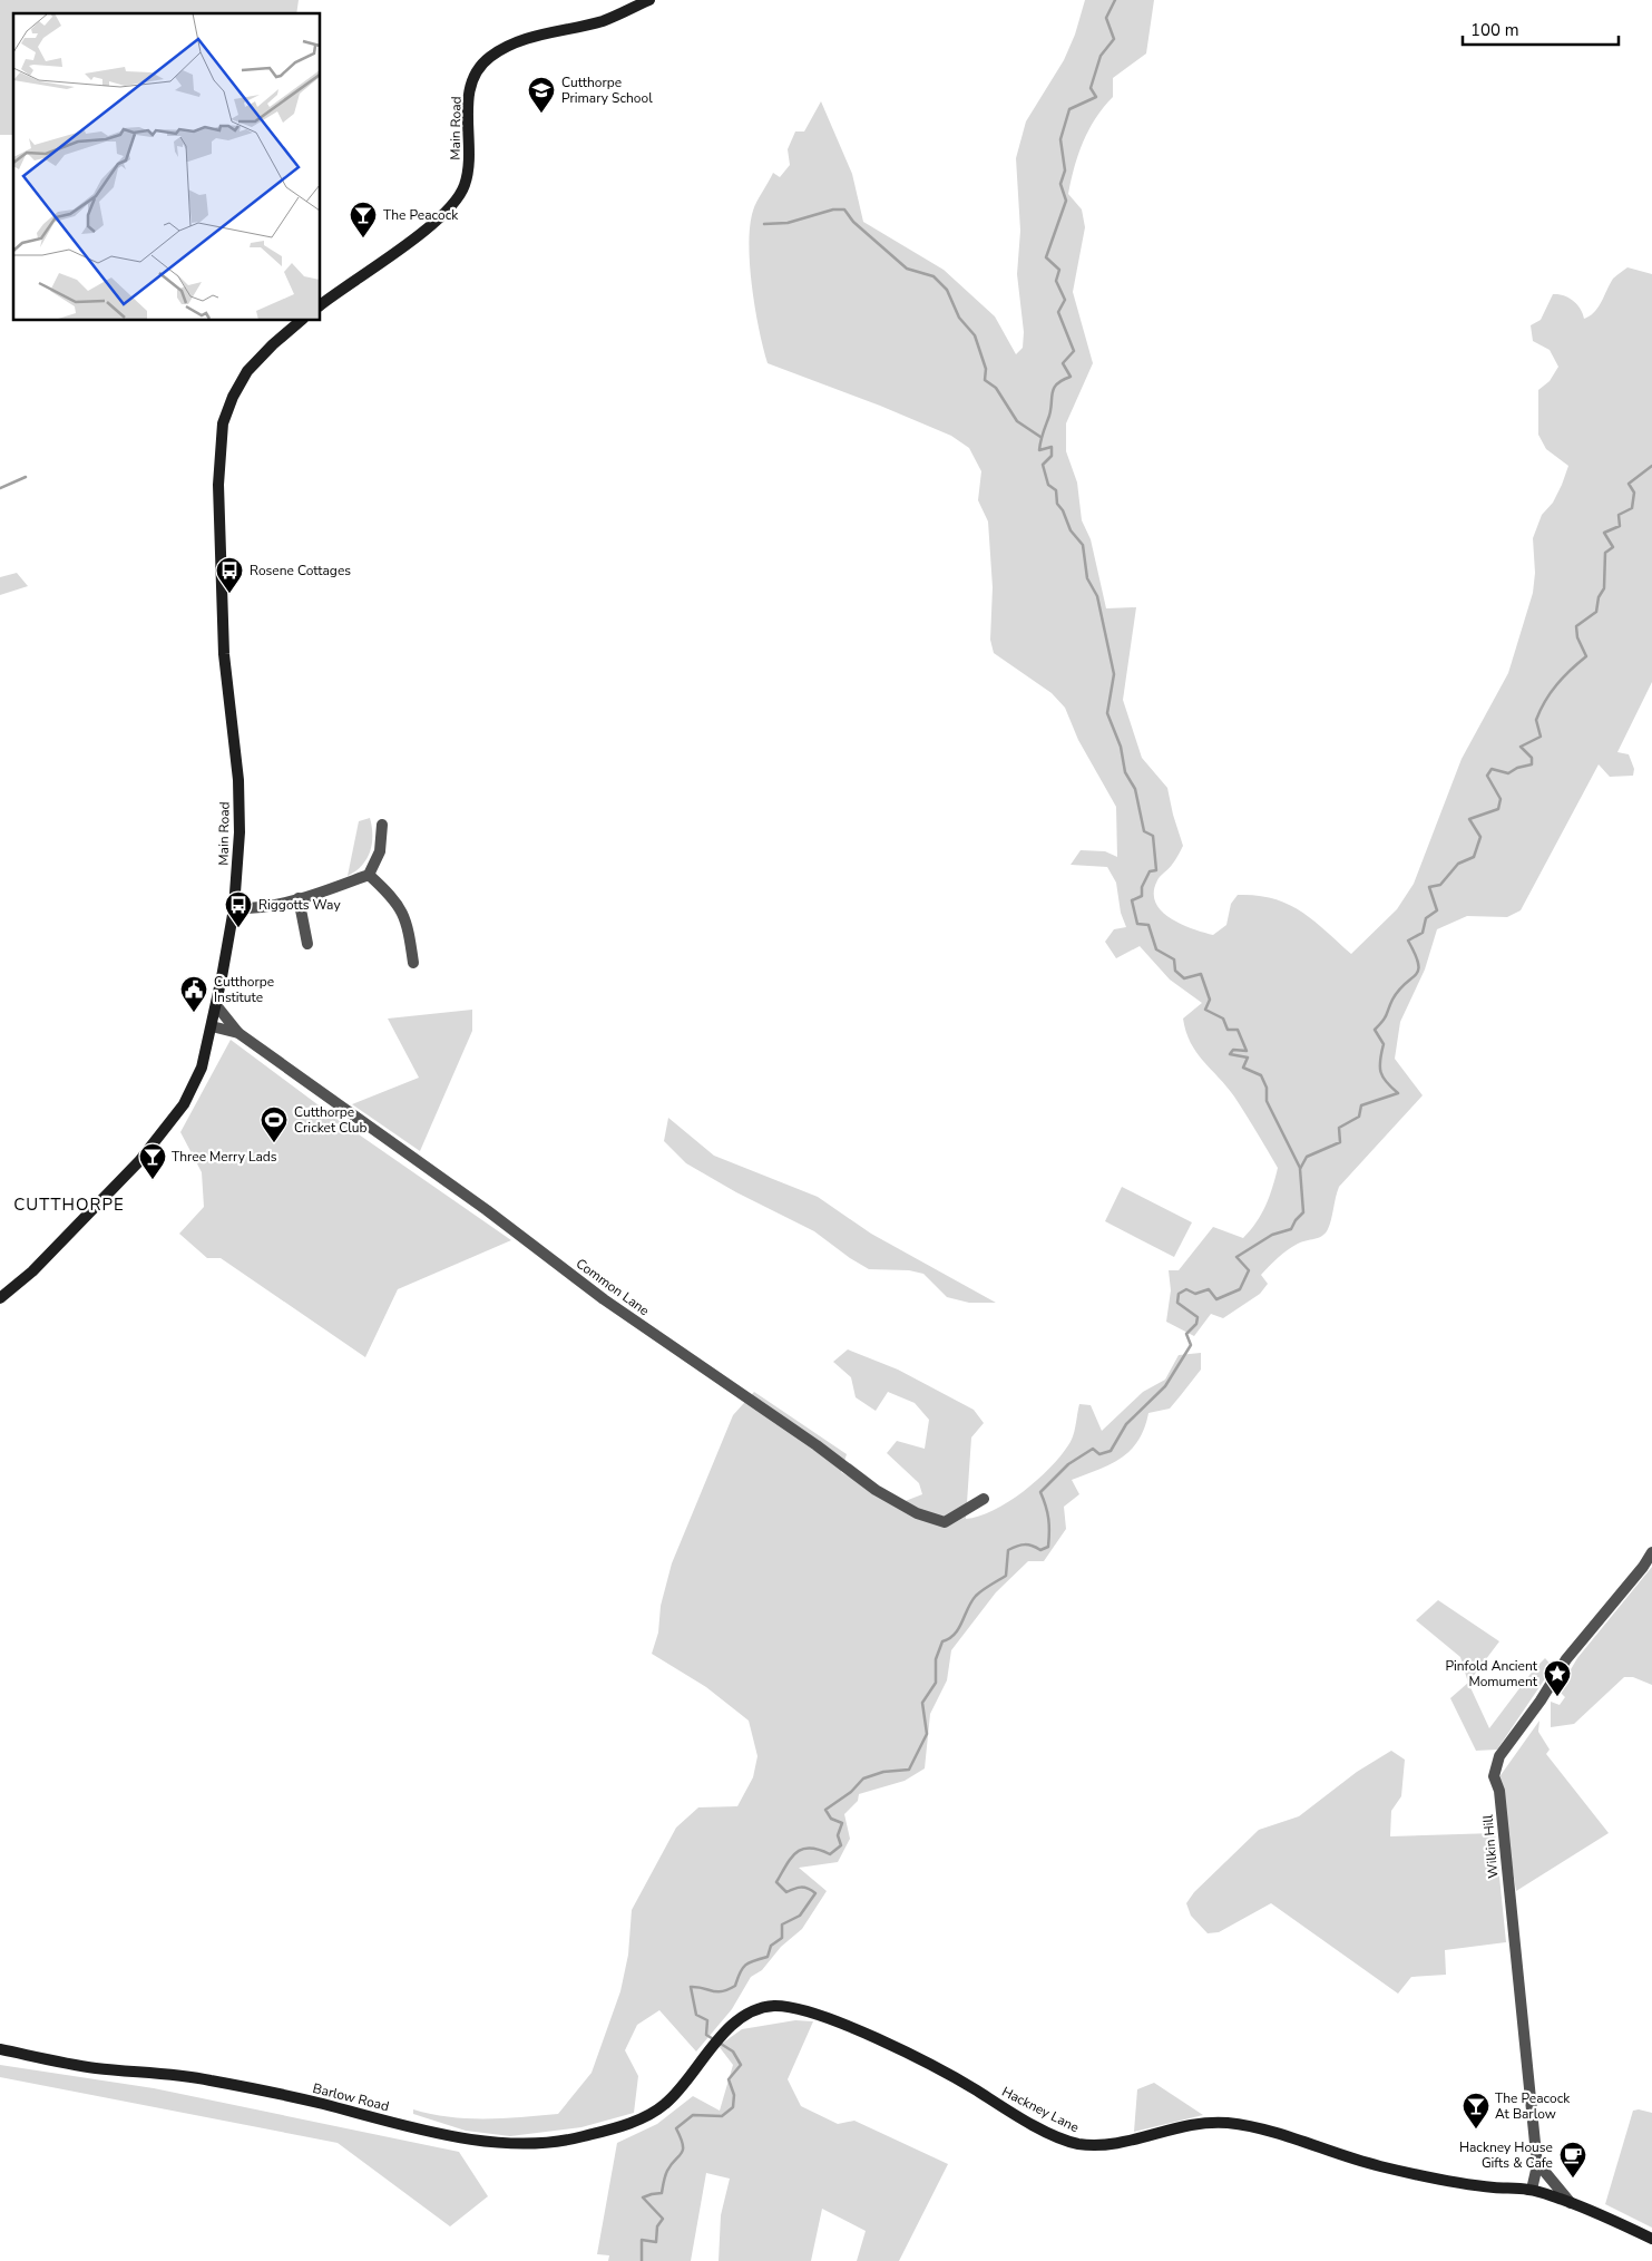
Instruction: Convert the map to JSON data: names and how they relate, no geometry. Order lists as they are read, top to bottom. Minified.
{"streets":{"main road":["Main Road","Barlow Road","Hackney Lane"],"street":["Common Lane","Wilkin Hill"]},"crossings":[["Main Road","Common Lane"],["Wilkin Hill","Hackney Lane"],["Barlow Road","Hackney Lane"]],"districts":["CUTTHORPE"],"places":{"school or university":["Cutthorpe Primary School"],"bar":["The Peacock","Three Merry Lads","The Peacock At Barlow"],"bus stop":["Rosene Cottages","Riggotts Way"],"public building":["Cutthorpe Institute"],"sports":["Cutthorpe Cricket Club"],"place":["Pinfold Ancient Momument"],"cafe":["Hackney House Gifts & Cafe"]},"scale_bar":"100 m"}
